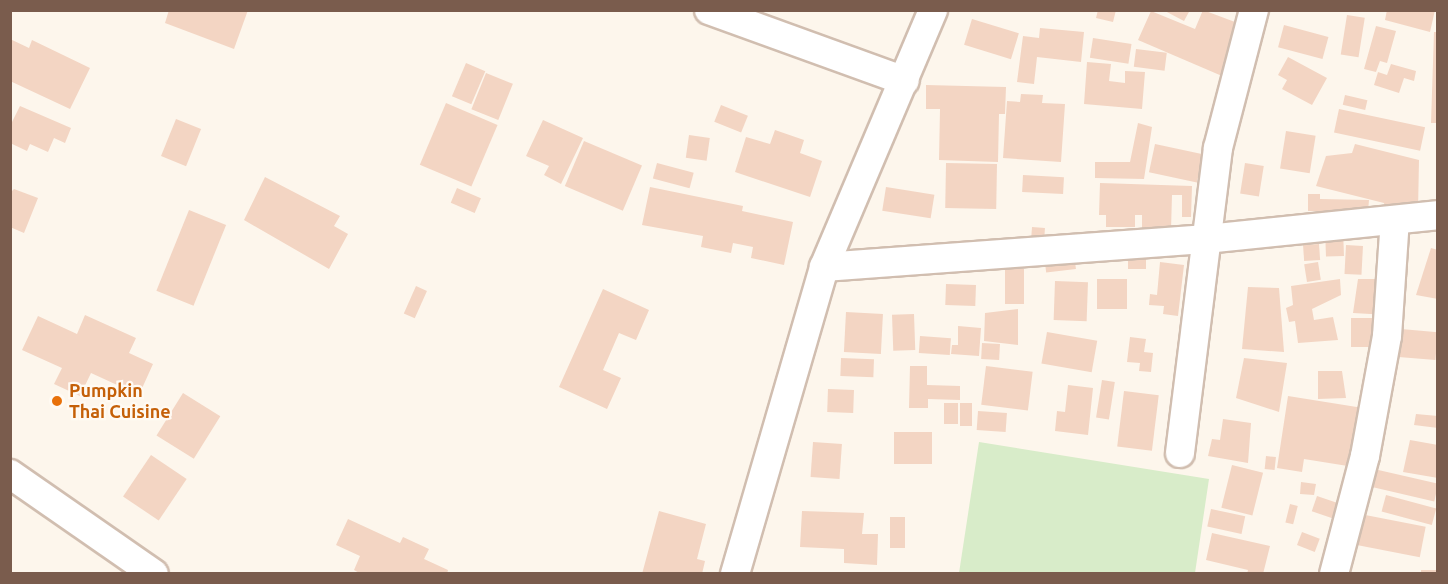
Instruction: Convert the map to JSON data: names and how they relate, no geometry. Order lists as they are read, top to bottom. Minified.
{"places":["Pumpkin Thai Cuisine"]}
